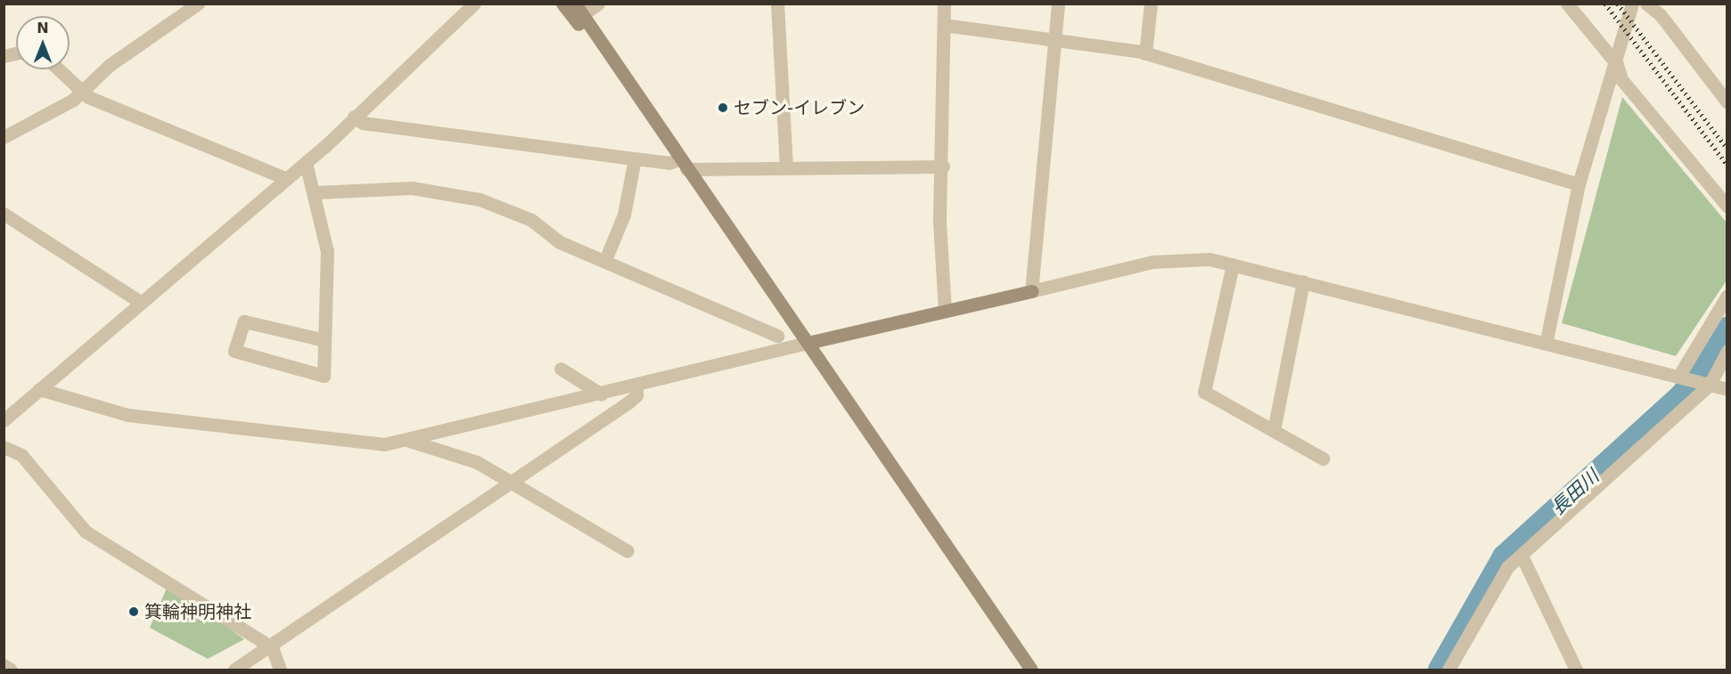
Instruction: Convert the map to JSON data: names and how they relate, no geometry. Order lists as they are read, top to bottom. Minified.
{"water":["長田川"],"places":["セブン-イレブン","箕輪神明神社"],"north":"top"}
